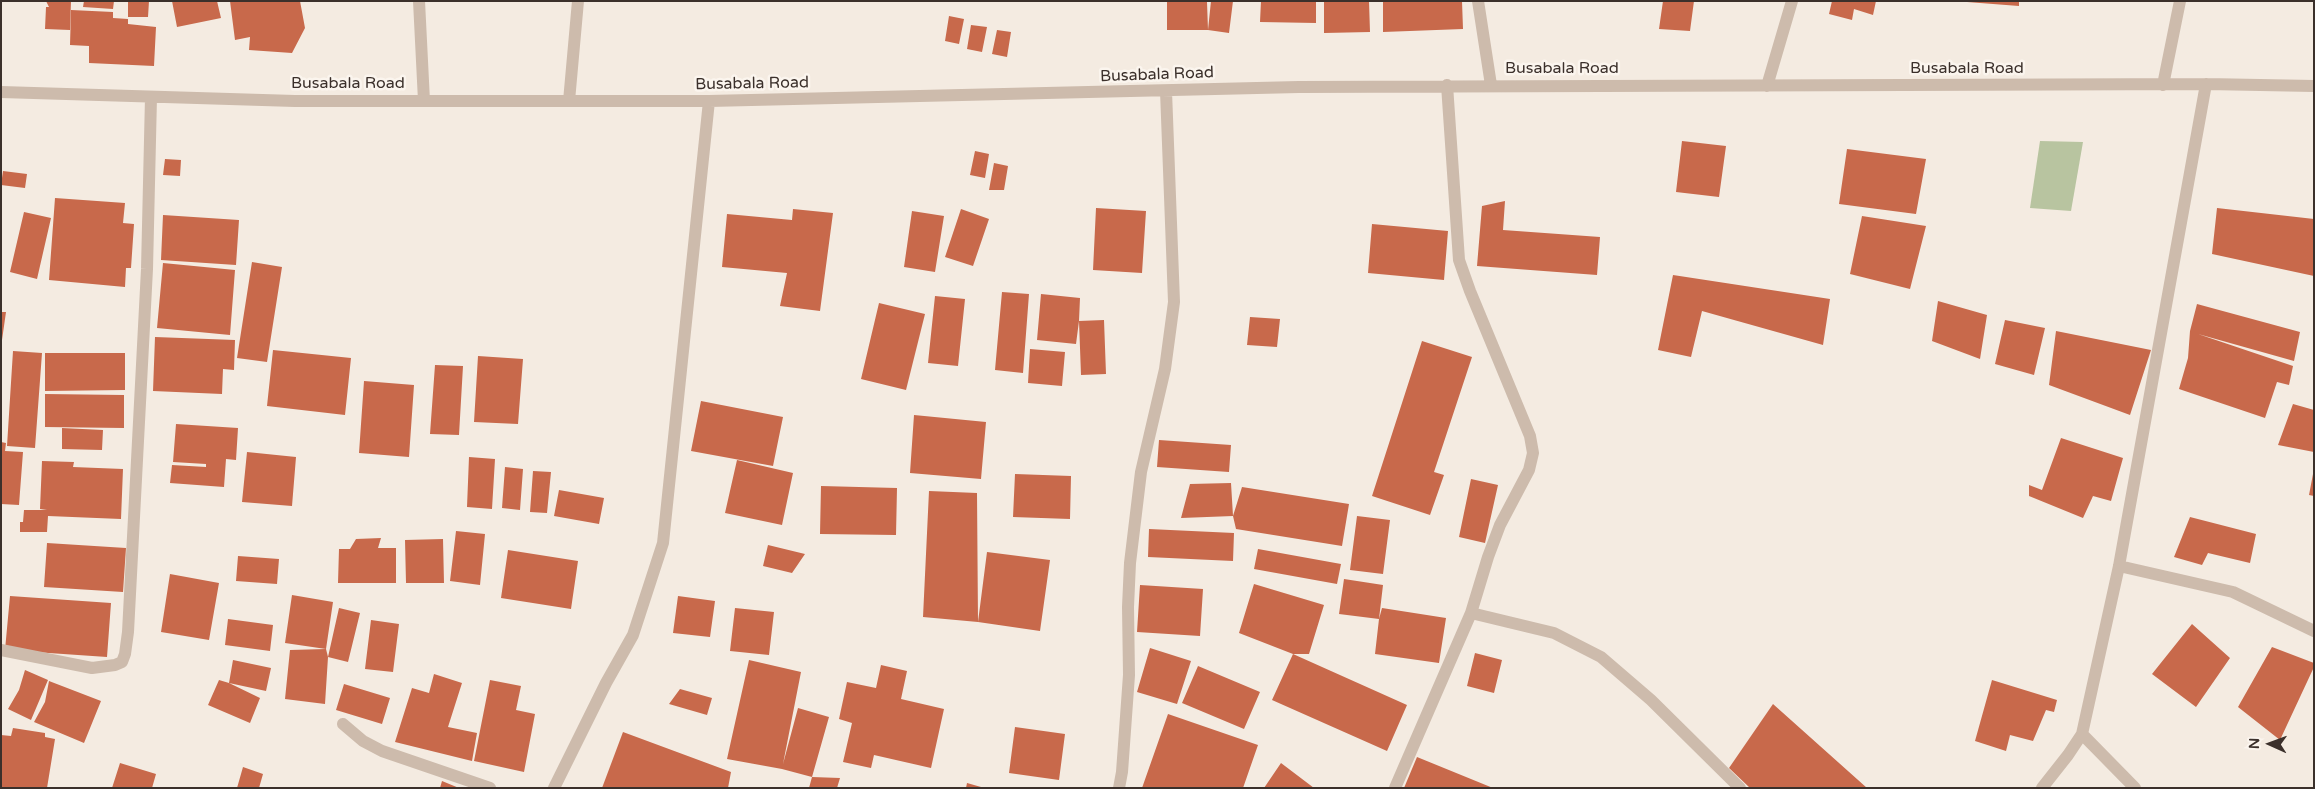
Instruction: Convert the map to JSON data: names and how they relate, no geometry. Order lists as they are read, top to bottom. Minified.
{"streets":{"street":["Busabala Road"]},"north":"left"}
